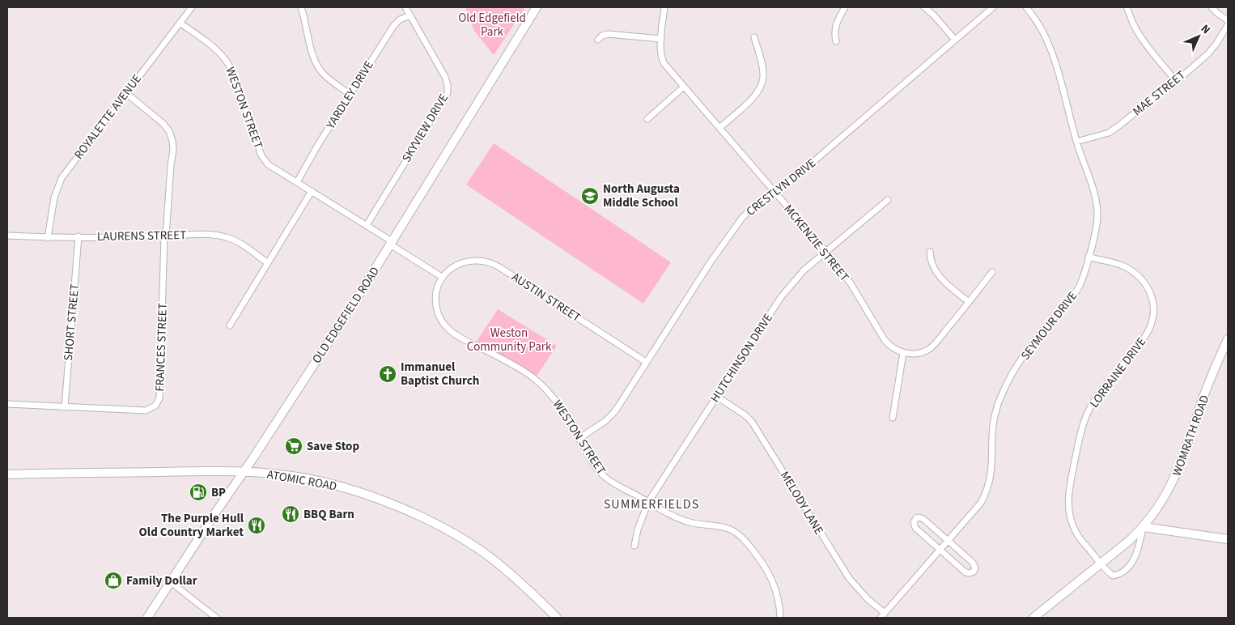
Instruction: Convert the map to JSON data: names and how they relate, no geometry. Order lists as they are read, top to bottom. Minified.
{"streets":{"street":["MAE STREET","YARDLEY DRIVE","WESTON STREET","ROYALETTE AVENUE","SKYVIEW DRIVE","CRESTLYN DRIVE","LAURENS STREET","MCKENZIE STREET","AUSTIN STREET","OLD EDGEFIELD ROAD","SHORT STREET","SEYMOUR DRIVE","FRANCES STREET","HUTCHINSON DRIVE","LORRAINE DRIVE","WOMRATH ROAD","ATOMIC ROAD","MELODY LANE"]},"crossings":[["MAE STREET","SEYMOUR DRIVE"],["YARDLEY DRIVE","WESTON STREET"],["YARDLEY DRIVE","SKYVIEW DRIVE"],["WESTON STREET","ROYALETTE AVENUE"],["WESTON STREET","SKYVIEW DRIVE"],["WESTON STREET","CRESTLYN DRIVE"],["WESTON STREET","AUSTIN STREET"],["WESTON STREET","OLD EDGEFIELD ROAD"],["WESTON STREET","HUTCHINSON DRIVE"],["ROYALETTE AVENUE","LAURENS STREET"],["ROYALETTE AVENUE","FRANCES STREET"],["CRESTLYN DRIVE","MCKENZIE STREET"],["CRESTLYN DRIVE","AUSTIN STREET"],["LAURENS STREET","SHORT STREET"],["LAURENS STREET","FRANCES STREET"],["MCKENZIE STREET","HUTCHINSON DRIVE"],["OLD EDGEFIELD ROAD","ATOMIC ROAD"],["SHORT STREET","FRANCES STREET"],["SEYMOUR DRIVE","LORRAINE DRIVE"],["SEYMOUR DRIVE","MELODY LANE"],["HUTCHINSON DRIVE","MELODY LANE"],["LORRAINE DRIVE","WOMRATH ROAD"]],"districts":["SUMMERFIELDS"],"parks":["Old Edgefield Park","Weston Community Park"],"places":{"school or university":["North Augusta Middle School"],"church":["Immanuel Baptist Church"],"supermarket":["Save Stop"],"fuel station":["BP"],"restaurant":["BBQ Barn","The Purple Hull Old Country Market"],"shop":["Family Dollar"]},"north":"top right"}
